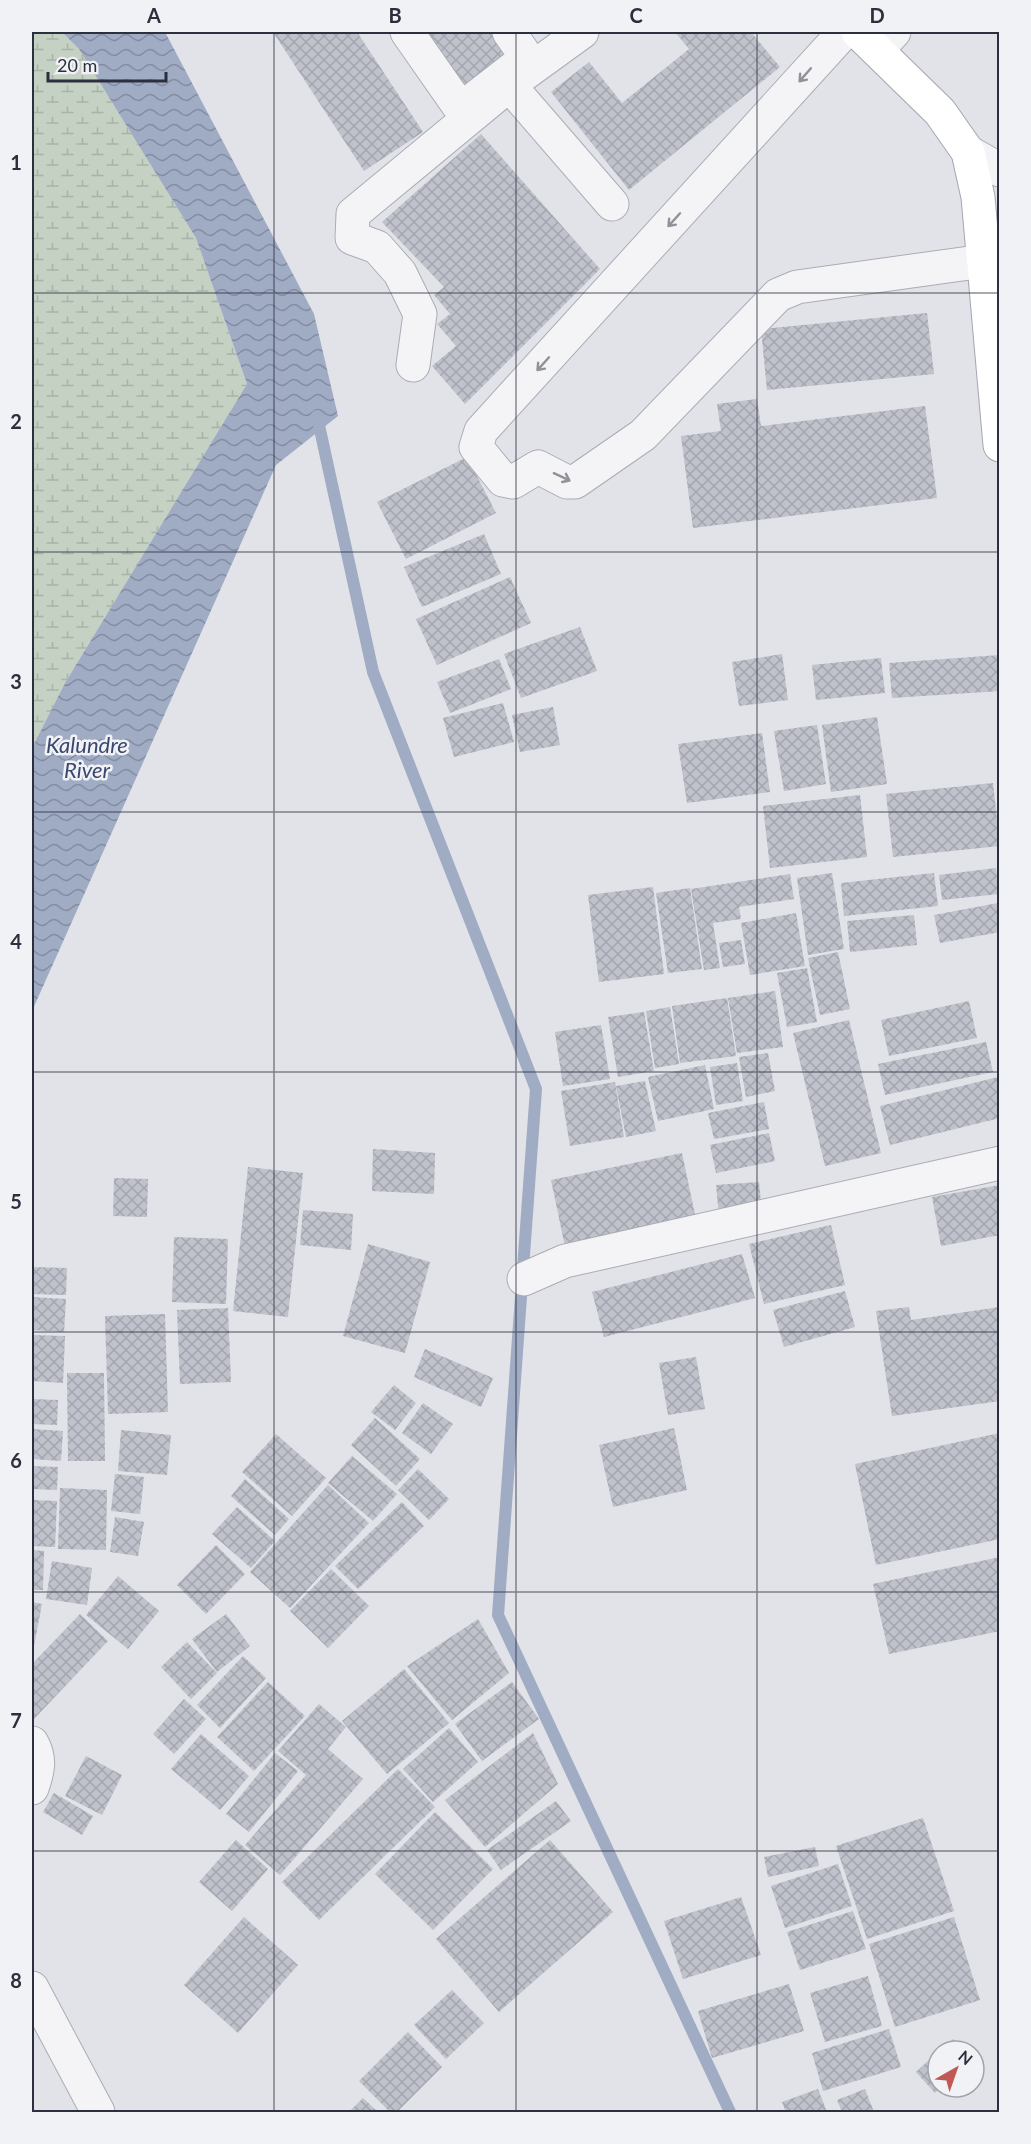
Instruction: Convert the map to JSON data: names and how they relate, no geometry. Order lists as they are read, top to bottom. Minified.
{"water":["Kalundre River"],"scale_bar":"20 m","north":"top right","grid":{"columns":["A","B","C","D"],"rows":["1","2","3","4","5","6","7","8"]}}
